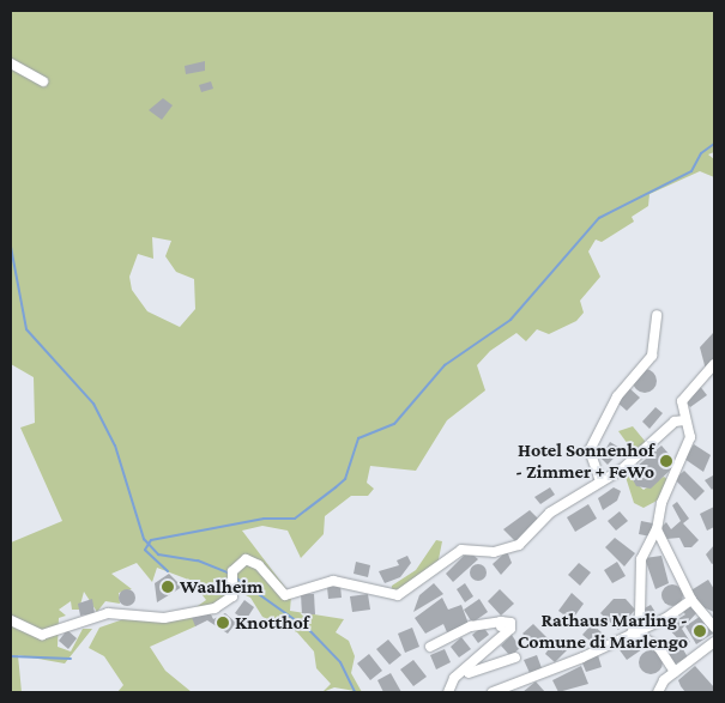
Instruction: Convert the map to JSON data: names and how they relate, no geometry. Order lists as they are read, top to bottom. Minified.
{"places":["Hotel Sonnenhof - Zimmer + FeWo","Waalheim","Knotthof","Rathaus Marling - Comune di Marlengo"]}
